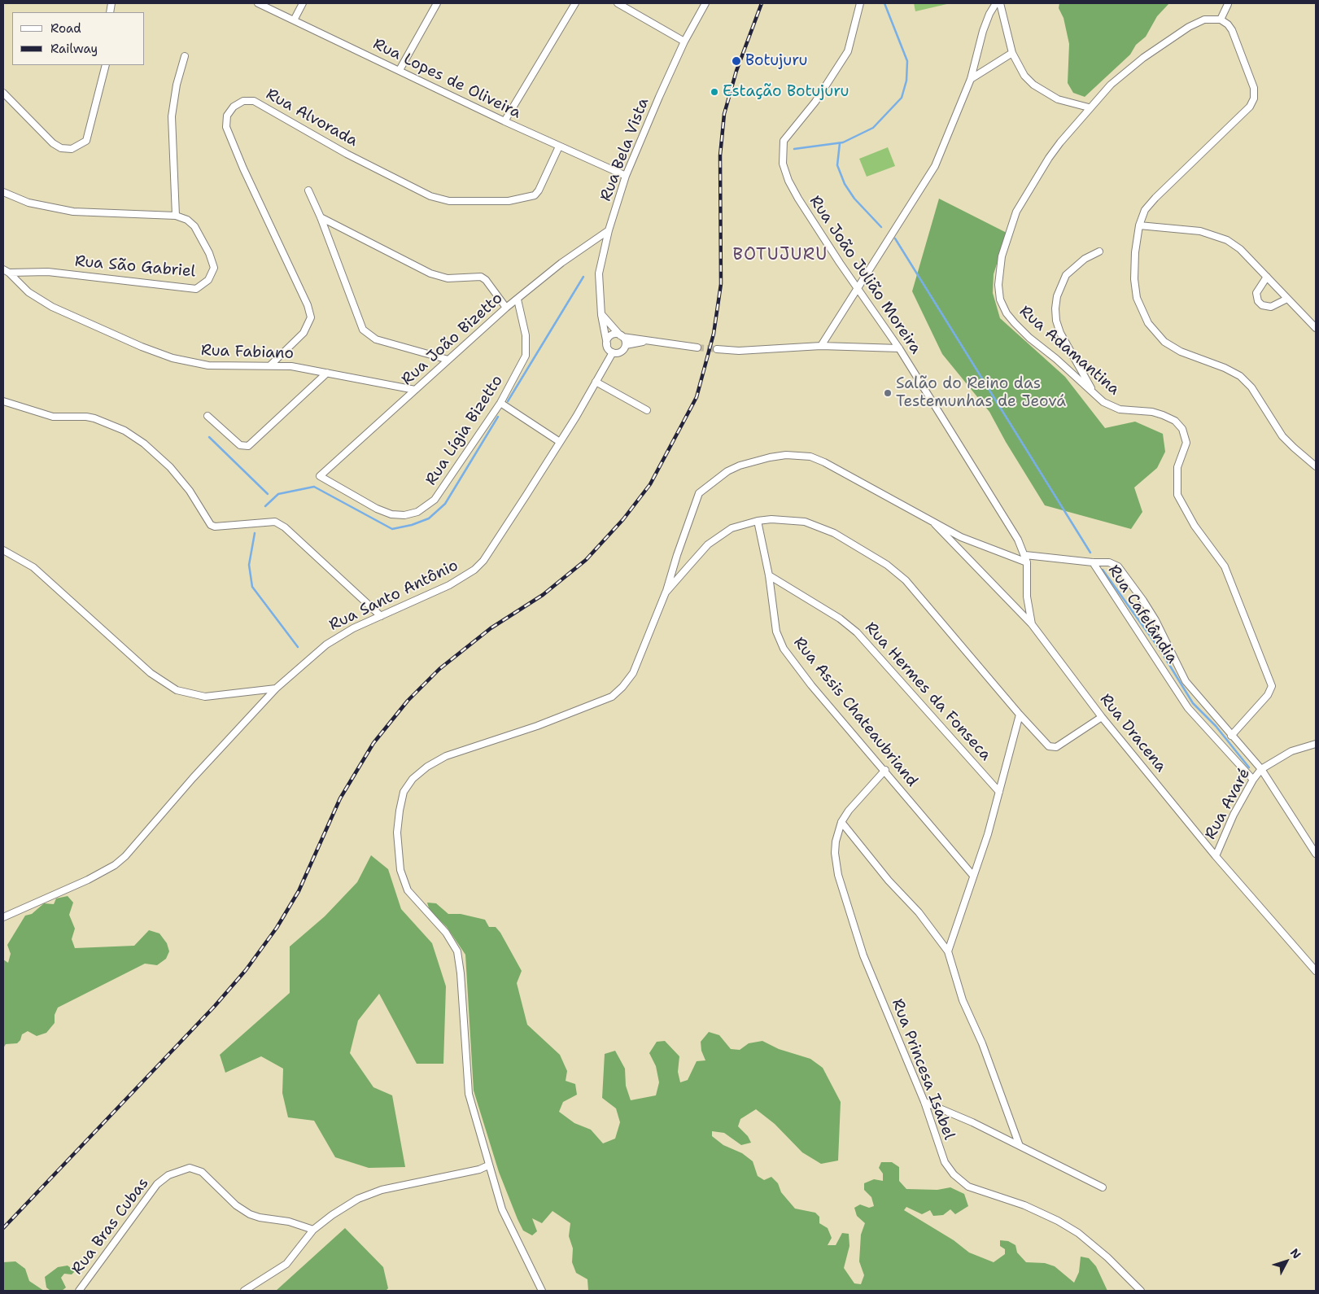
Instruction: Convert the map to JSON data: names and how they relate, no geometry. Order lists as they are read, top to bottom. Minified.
{"streets":{"street":["Rua Lopes de Oliveira","Rua Alvorada","Rua Bela Vista","Rua São Gabriel","Rua João Julião Moreira","Rua João Bizetto","Rua Adamantina","Rua Fabiano","Rua Lígia Bizetto","Rua Santo Antônio","Rua Cafelândia","Rua Hermes da Fonseca","Rua Assis Chateaubriand","Rua Dracena","Rua Avaré","Rua Princesa Isabel","Rua Bras Cubas"]},"crossings":[["Rua Lopes de Oliveira","Rua Alvorada"],["Rua Lopes de Oliveira","Rua Bela Vista"],["Rua Alvorada","Rua Fabiano"],["Rua Bela Vista","Rua João Bizetto"],["Rua Bela Vista","Rua Santo Antônio"],["Rua São Gabriel","Rua Fabiano"],["Rua João Julião Moreira","Rua Dracena"],["Rua João Bizetto","Rua Fabiano"],["Rua João Bizetto","Rua Lígia Bizetto"],["Rua Adamantina","Rua Cafelândia"],["Rua Cafelândia","Rua Avaré"],["Rua Hermes da Fonseca","Rua Assis Chateaubriand"],["Rua Assis Chateaubriand","Rua Princesa Isabel"],["Rua Dracena","Rua Avaré"]],"districts":["BOTUJURU"],"places":["Botujuru","Estação Botujuru","Salão do Reino das Testemunhas de Jeová"],"legend":["Road","Railway"],"north":"top right"}
